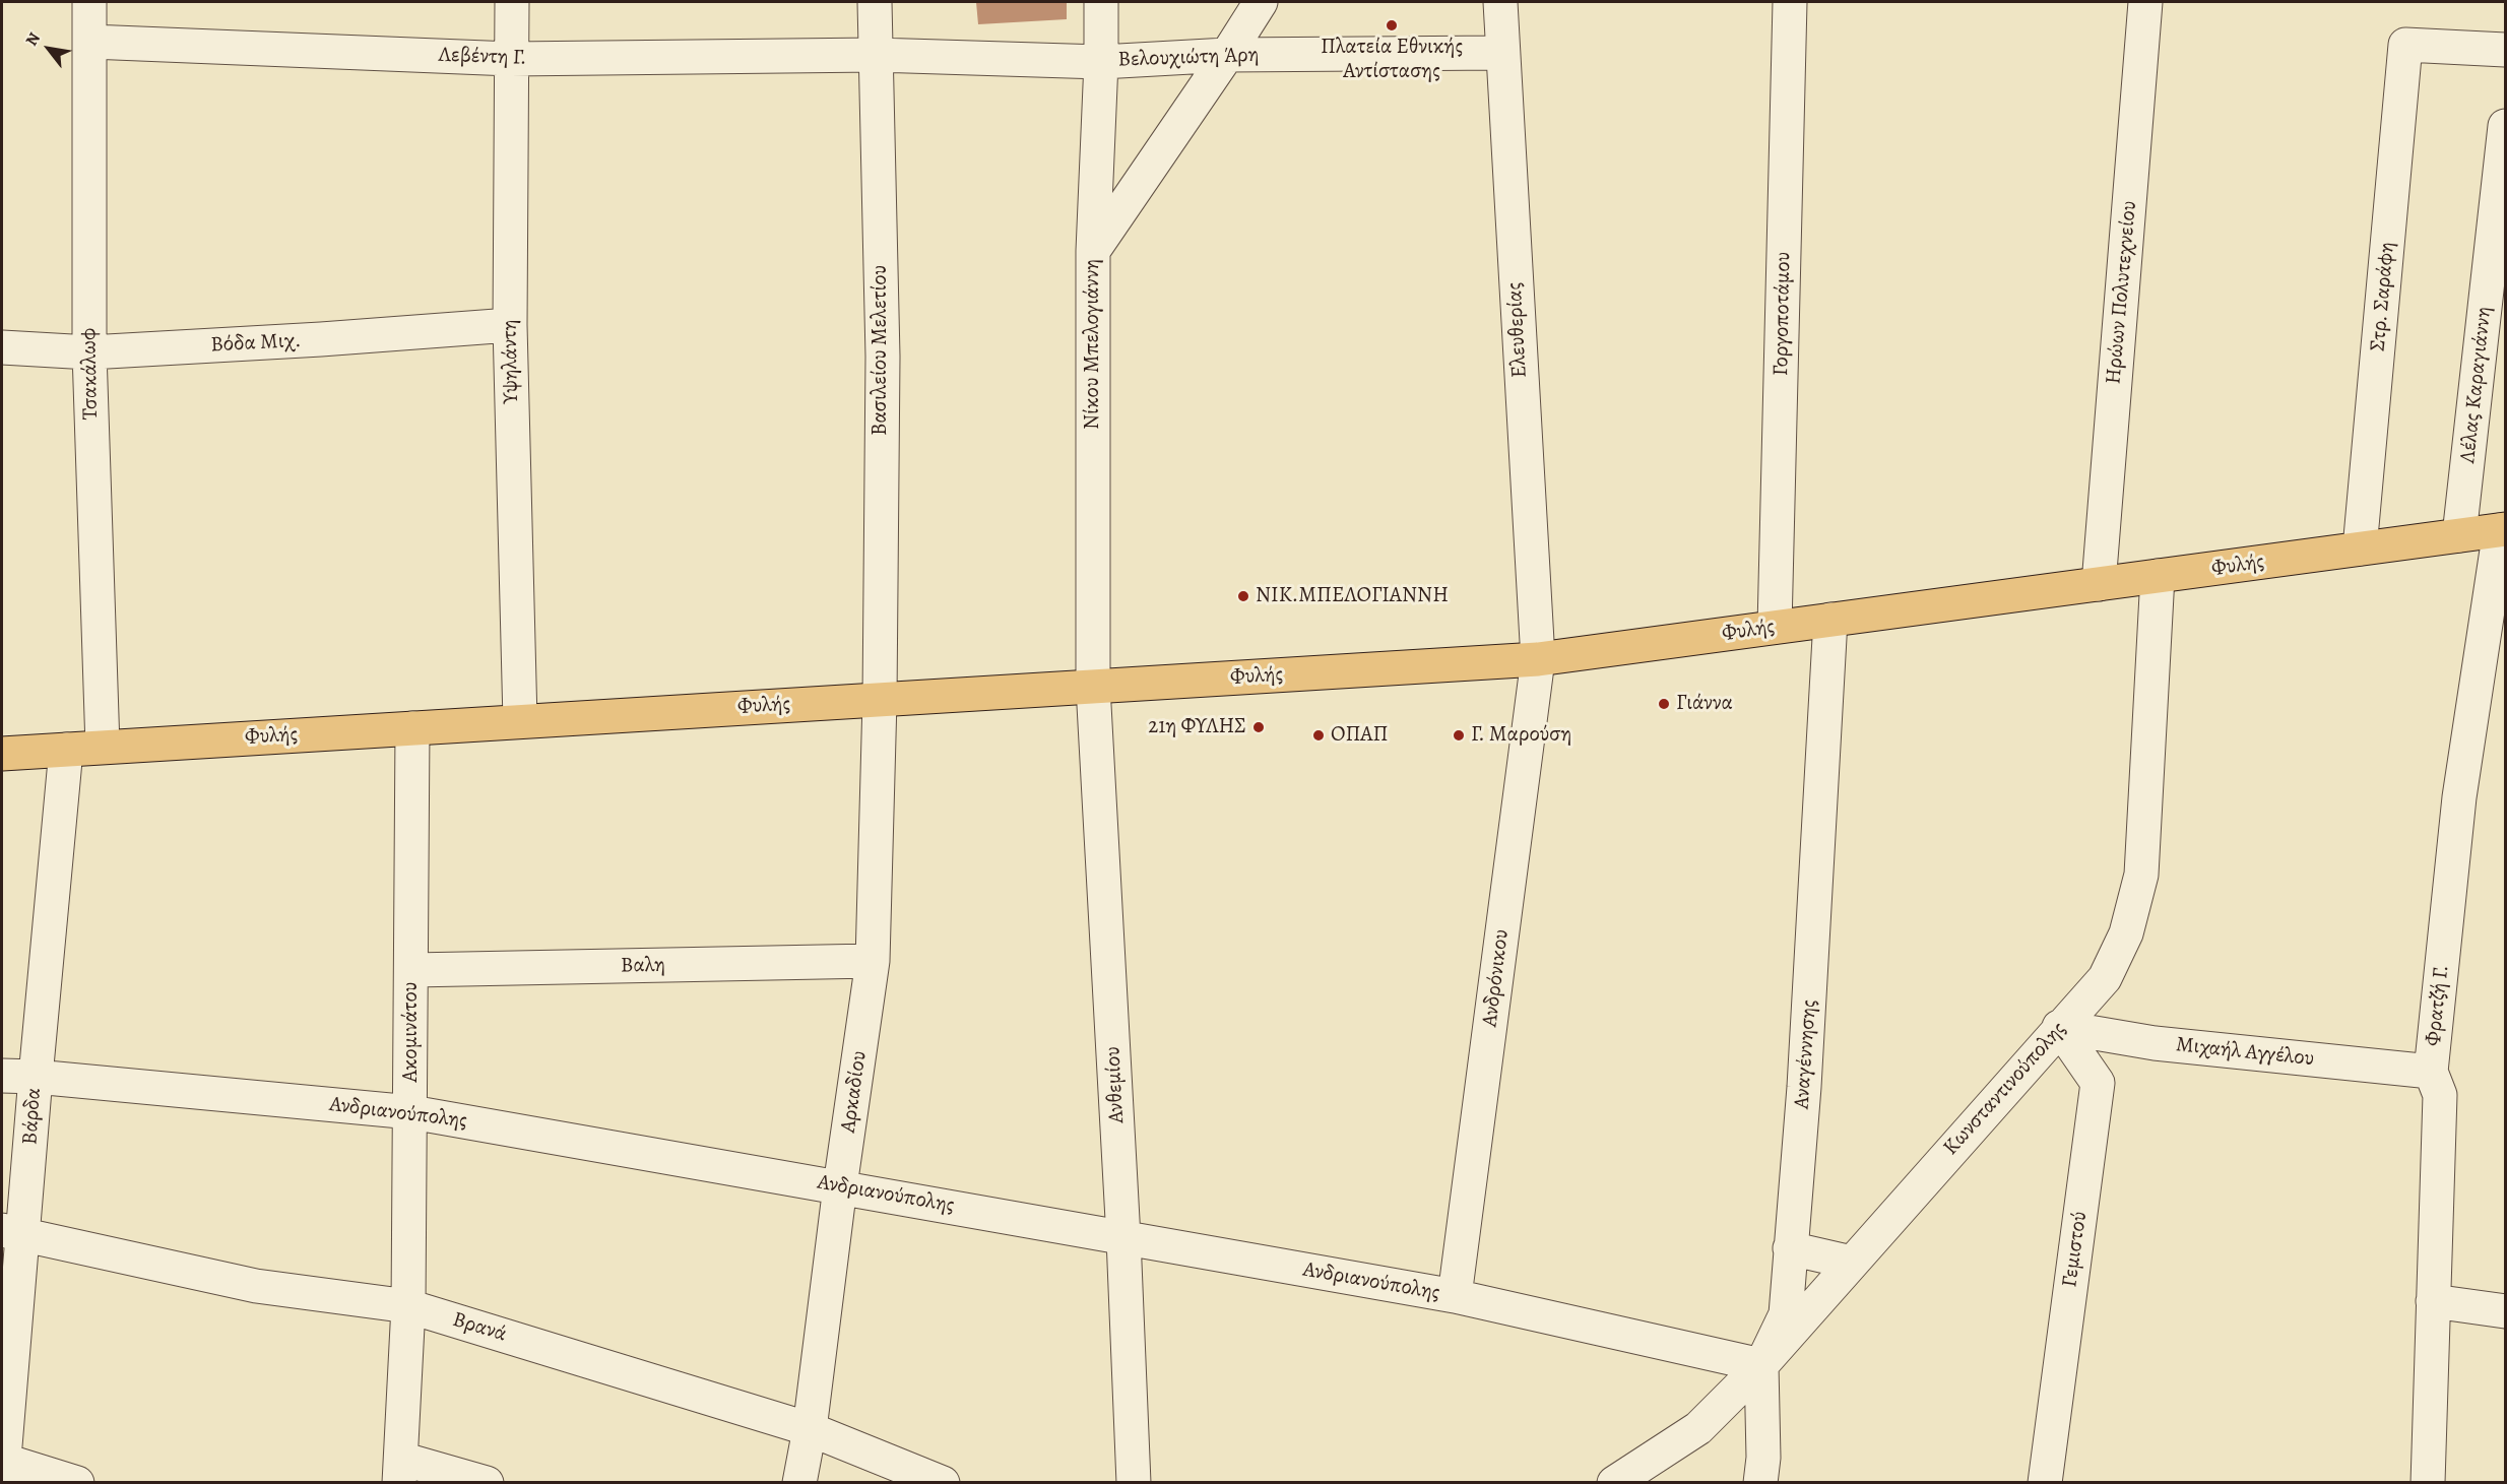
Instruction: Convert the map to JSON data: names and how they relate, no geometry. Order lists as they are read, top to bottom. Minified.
{"streets":{"main road":["Φυλής"],"street":["Λεβέντη Γ.","Βελουχιώτη Άρη","Ηρώων Πολυτεχνείου","Στρ. Σαράφη","Γοργοποτάμου","Ελευθερίας","Βόδα Μιχ.","Νίκου Μπελογιάννη","Βασιλείου Μελετίου","Υψηλάντη","Τσακάλωφ","Λέλας Καραγιάννη","Βαλη","Ανδρόνικου","Φρατζή Γ.","Ακομινάτου","Μιχαήλ Αγγέλου","Αναγέννησης","Ανθεμίου","Κωνσταντινούπολης","Αρκαδίου","Ανδριανούπολης","Βάρδα","Γεμιστού","Βρανά"]},"crossings":[["Λεβέντη Γ.","Βελουχιώτη Άρη"],["Λεβέντη Γ.","Βασιλείου Μελετίου"],["Λεβέντη Γ.","Υψηλάντη"],["Λεβέντη Γ.","Τσακάλωφ"],["Βελουχιώτη Άρη","Ελευθερίας"],["Βελουχιώτη Άρη","Νίκου Μπελογιάννη"],["Βελουχιώτη Άρη","Βασιλείου Μελετίου"],["Ηρώων Πολυτεχνείου","Φυλής"],["Στρ. Σαράφη","Φυλής"],["Γοργοποτάμου","Φυλής"],["Ελευθερίας","Φυλής"],["Ελευθερίας","Ανδρόνικου"],["Βόδα Μιχ.","Υψηλάντη"],["Βόδα Μιχ.","Τσακάλωφ"],["Νίκου Μπελογιάννη","Φυλής"],["Νίκου Μπελογιάννη","Ανθεμίου"],["Βασιλείου Μελετίου","Φυλής"],["Βασιλείου Μελετίου","Αρκαδίου"],["Υψηλάντη","Φυλής"],["Τσακάλωφ","Φυλής"],["Λέλας Καραγιάννη","Φυλής"],["Φυλής","Ανδρόνικου"],["Φυλής","Φρατζή Γ."],["Φυλής","Ακομινάτου"],["Φυλής","Αναγέννησης"],["Φυλής","Ανθεμίου"],["Φυλής","Κωνσταντινούπολης"],["Φυλής","Αρκαδίου"],["Φυλής","Βάρδα"],["Βαλη","Ακομινάτου"],["Βαλη","Αρκαδίου"],["Ανδρόνικου","Ανδριανούπολης"],["Φρατζή Γ.","Μιχαήλ Αγγέλου"],["Ακομινάτου","Ανδριανούπολης"],["Ακομινάτου","Βρανά"],["Μιχαήλ Αγγέλου","Κωνσταντινούπολης"],["Μιχαήλ Αγγέλου","Γεμιστού"],["Αναγέννησης","Κωνσταντινούπολης"],["Αναγέννησης","Ανδριανούπολης"],["Ανθεμίου","Ανδριανούπολης"],["Κωνσταντινούπολης","Ανδριανούπολης"],["Κωνσταντινούπολης","Γεμιστού"],["Αρκαδίου","Ανδριανούπολης"],["Αρκαδίου","Βρανά"],["Ανδριανούπολης","Βάρδα"],["Βάρδα","Βρανά"]],"places":["Πλατεία Εθνικής Αντίστασης","ΝΙΚ.ΜΠΕΛΟΓΙΑΝΝΗ","Γιάννα","21η ΦΥΛΗΣ","ΟΠΑΠ","Γ. Μαρούση"],"north":"top left"}
